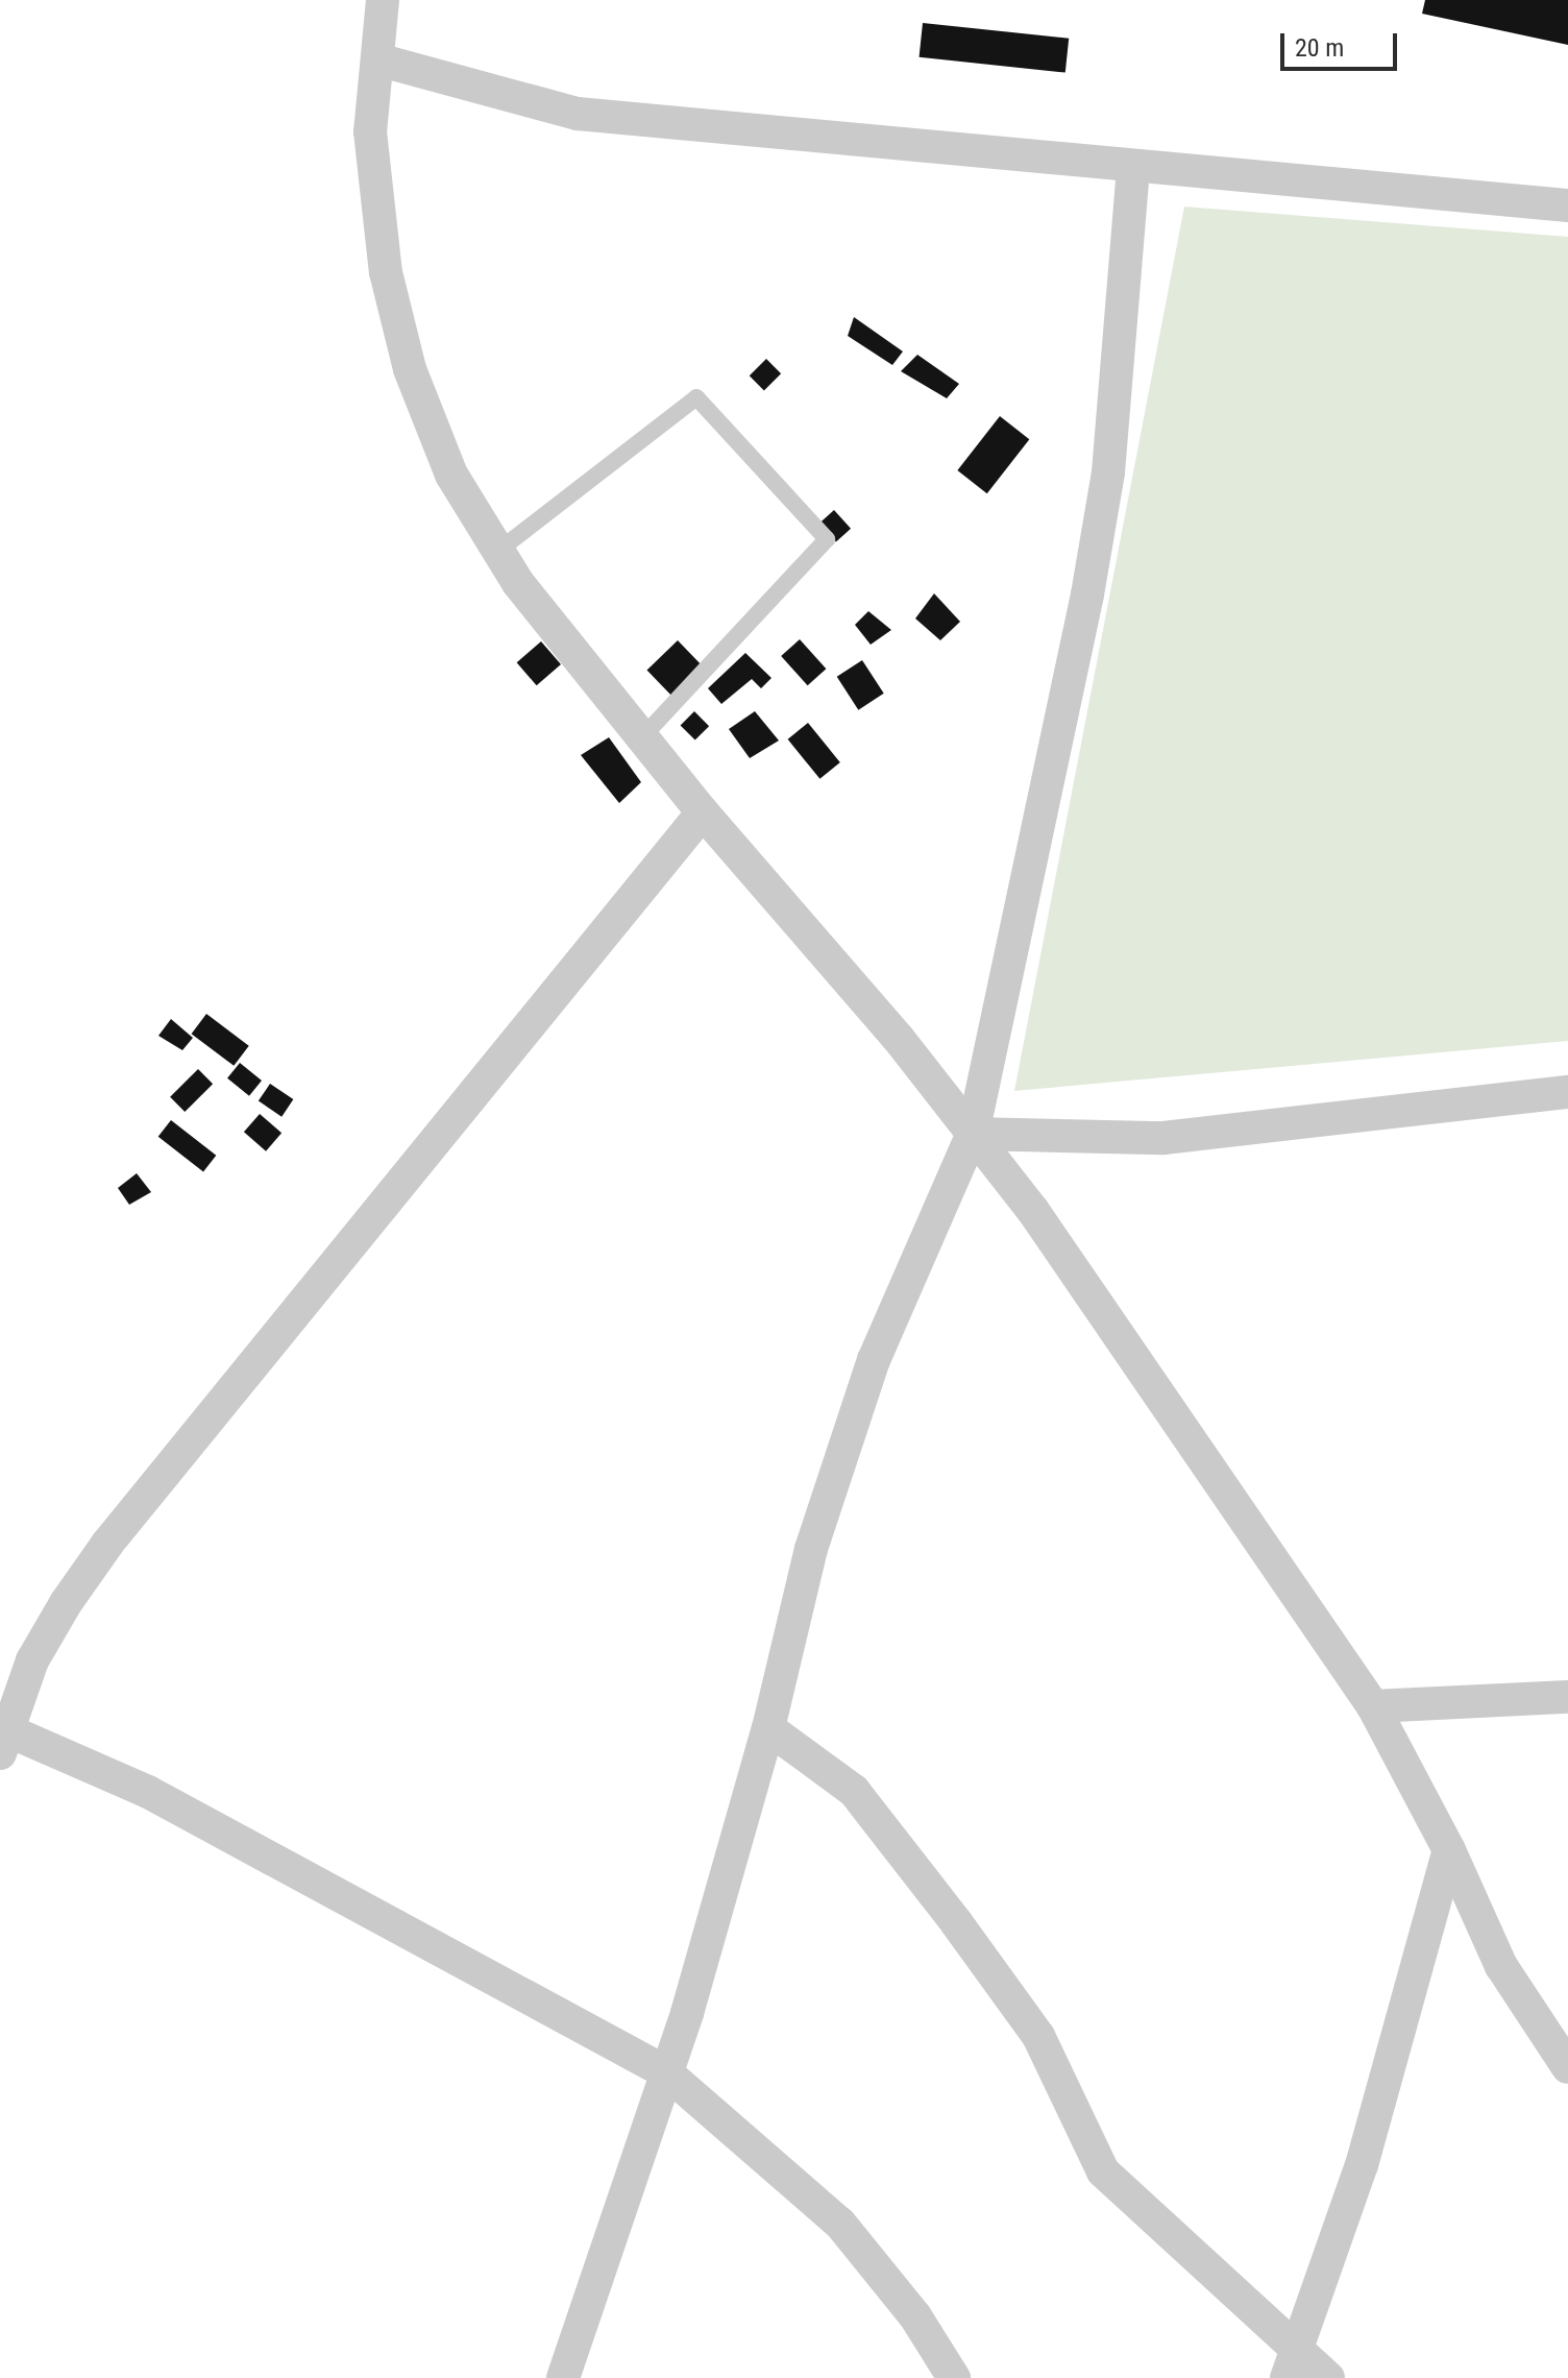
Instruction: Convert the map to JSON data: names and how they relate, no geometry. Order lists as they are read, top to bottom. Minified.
{"scale_bar":"20 m"}
